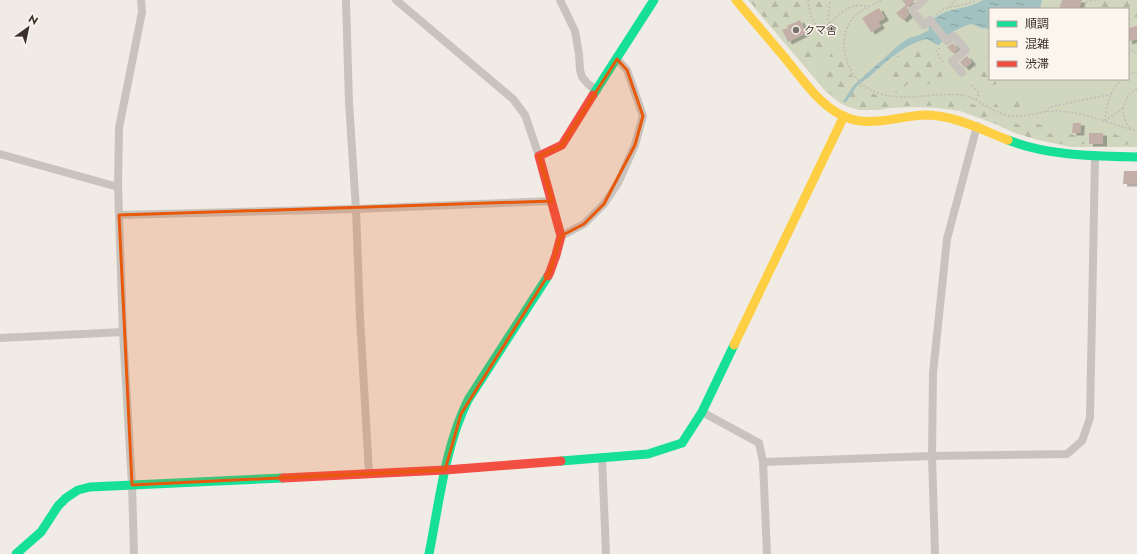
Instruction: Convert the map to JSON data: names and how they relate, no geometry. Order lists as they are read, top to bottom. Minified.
{"places":["クマ舎"],"legend":["順調","混雑","渋滞"],"north":"top right"}
